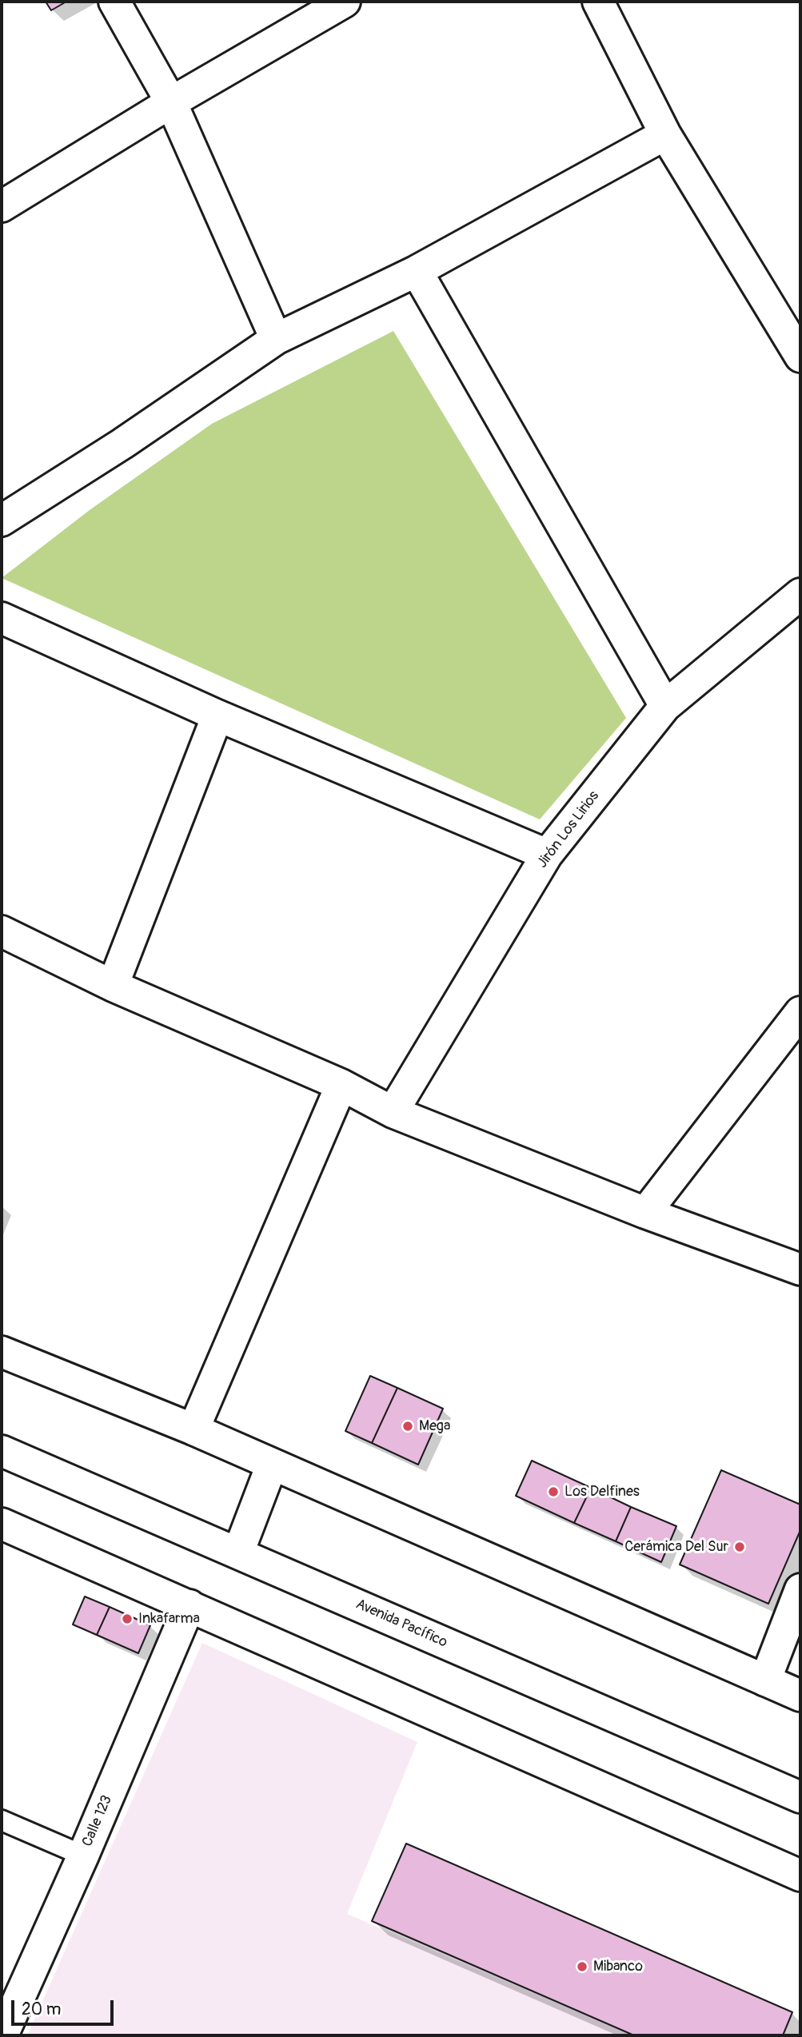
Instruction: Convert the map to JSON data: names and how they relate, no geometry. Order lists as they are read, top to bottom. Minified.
{"streets":{"street":["Jirón Los Lirios","Avenida Pacífico","Calle 123"]},"places":["Mega","Los Delfines","Cerámica Del Sur","Inkafarma","Mibanco"],"scale_bar":"20 m"}
